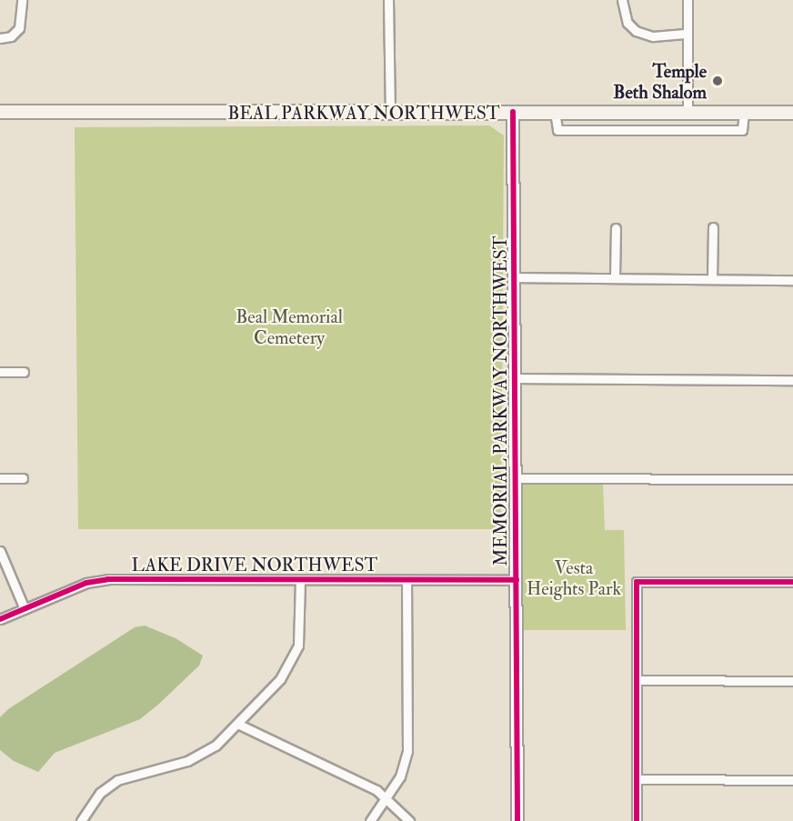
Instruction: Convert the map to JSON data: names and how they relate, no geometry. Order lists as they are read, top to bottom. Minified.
{"streets":{"main road":["BEAL PARKWAY NORTHWEST"],"street":["MEMORIAL PARKWAY NORTHWEST","LAKE DRIVE NORTHWEST"]},"crossings":[["BEAL PARKWAY NORTHWEST","MEMORIAL PARKWAY NORTHWEST"],["MEMORIAL PARKWAY NORTHWEST","LAKE DRIVE NORTHWEST"]],"parks":["Beal Memorial Cemetery","Vesta Heights Park"],"places":["Temple Beth Shalom"]}
